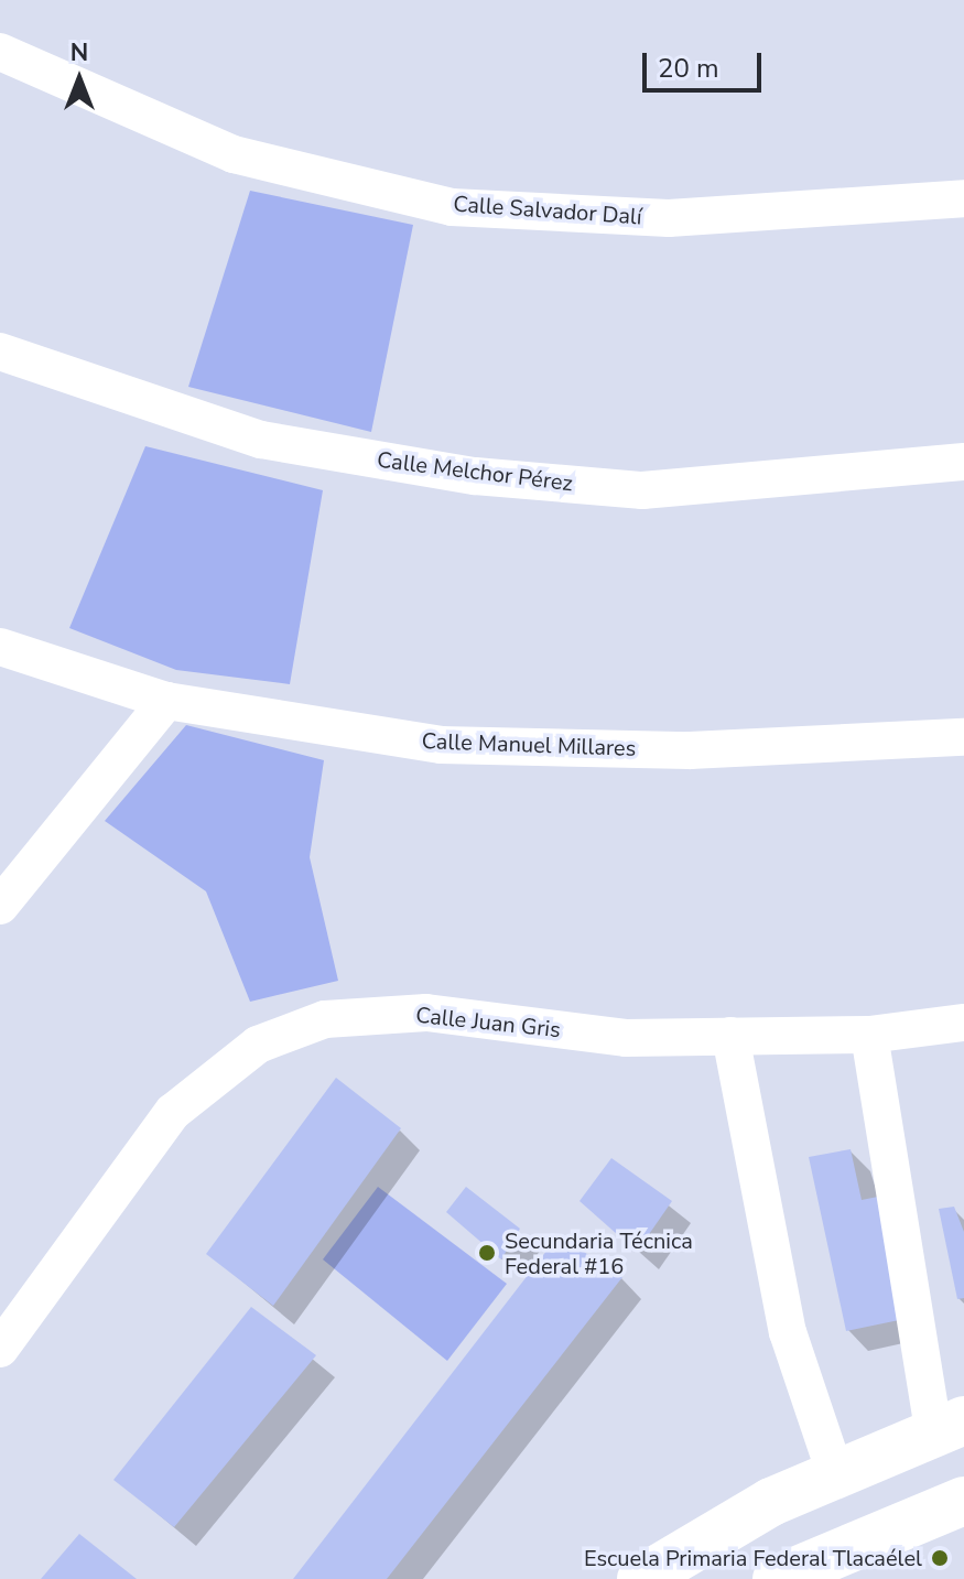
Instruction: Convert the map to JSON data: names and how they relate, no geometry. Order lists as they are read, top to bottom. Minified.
{"streets":{"street":["Calle Salvador Dalí","Calle Melchor Pérez","Calle Manuel Millares","Calle Juan Gris"]},"places":["Secundaria Técnica Federal #16","Escuela Primaria Federal Tlacaélel"],"scale_bar":"20 m","north":"top"}
